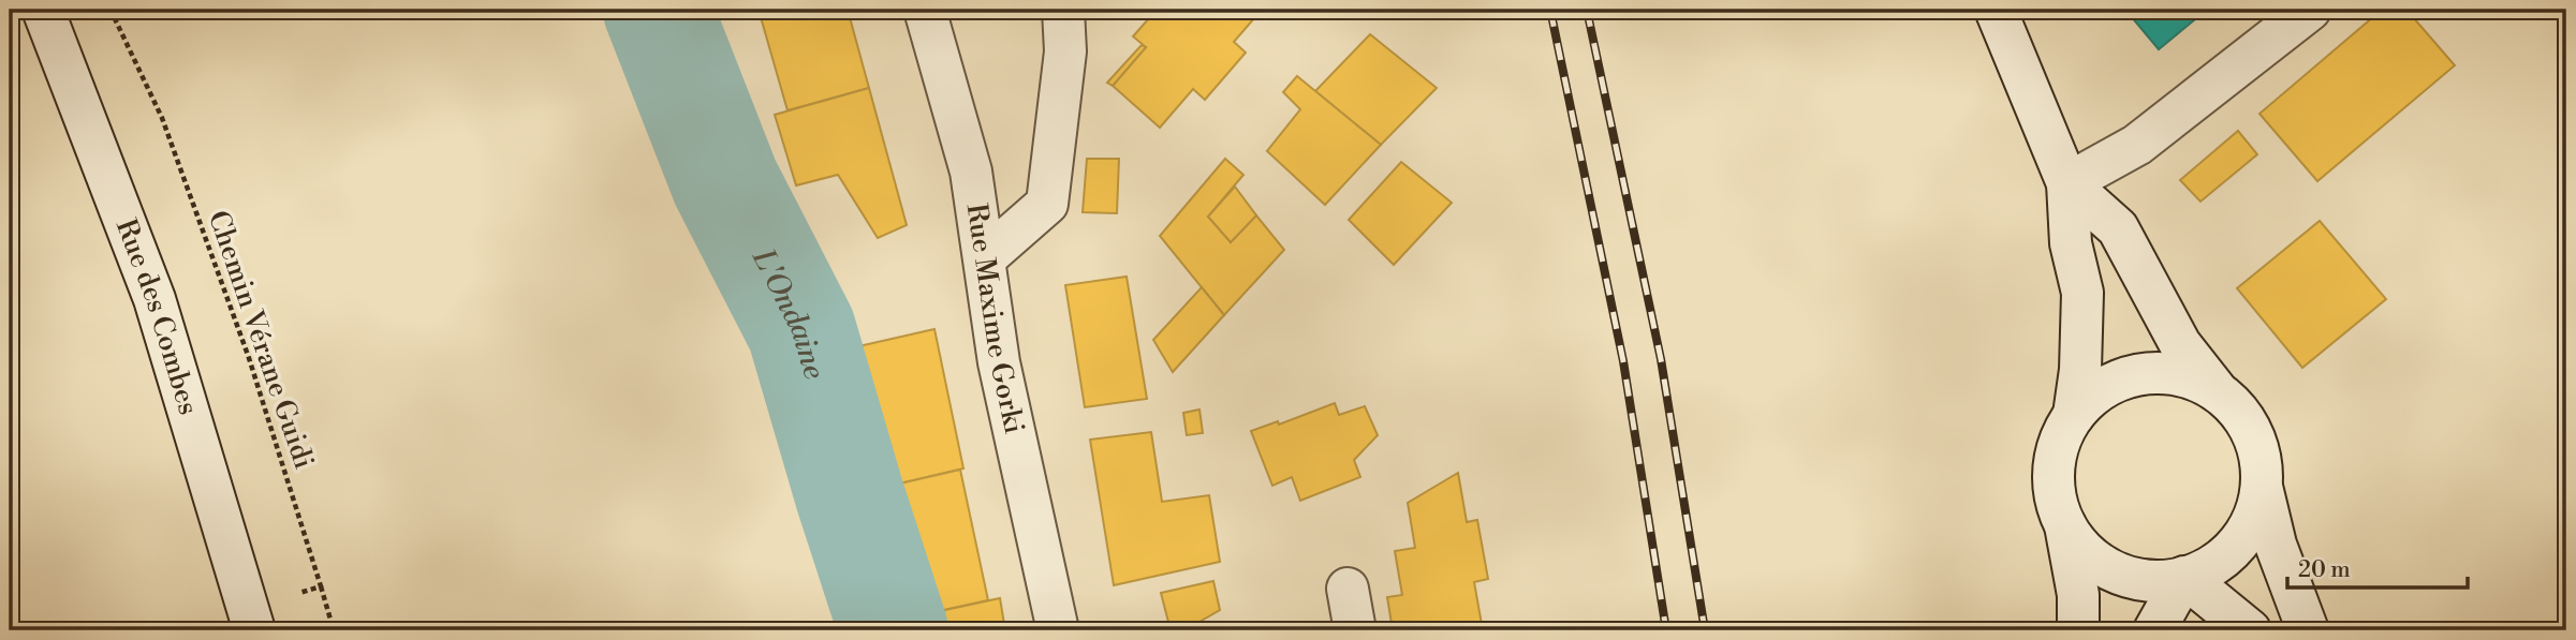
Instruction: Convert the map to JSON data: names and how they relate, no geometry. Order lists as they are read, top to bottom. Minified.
{"streets":{"main road":["Rue des Combes","Rue Maxime Gorki"],"path":["Chemin Vérane Guidi"]},"water":["L'Ondaine"],"scale_bar":"20 m"}
